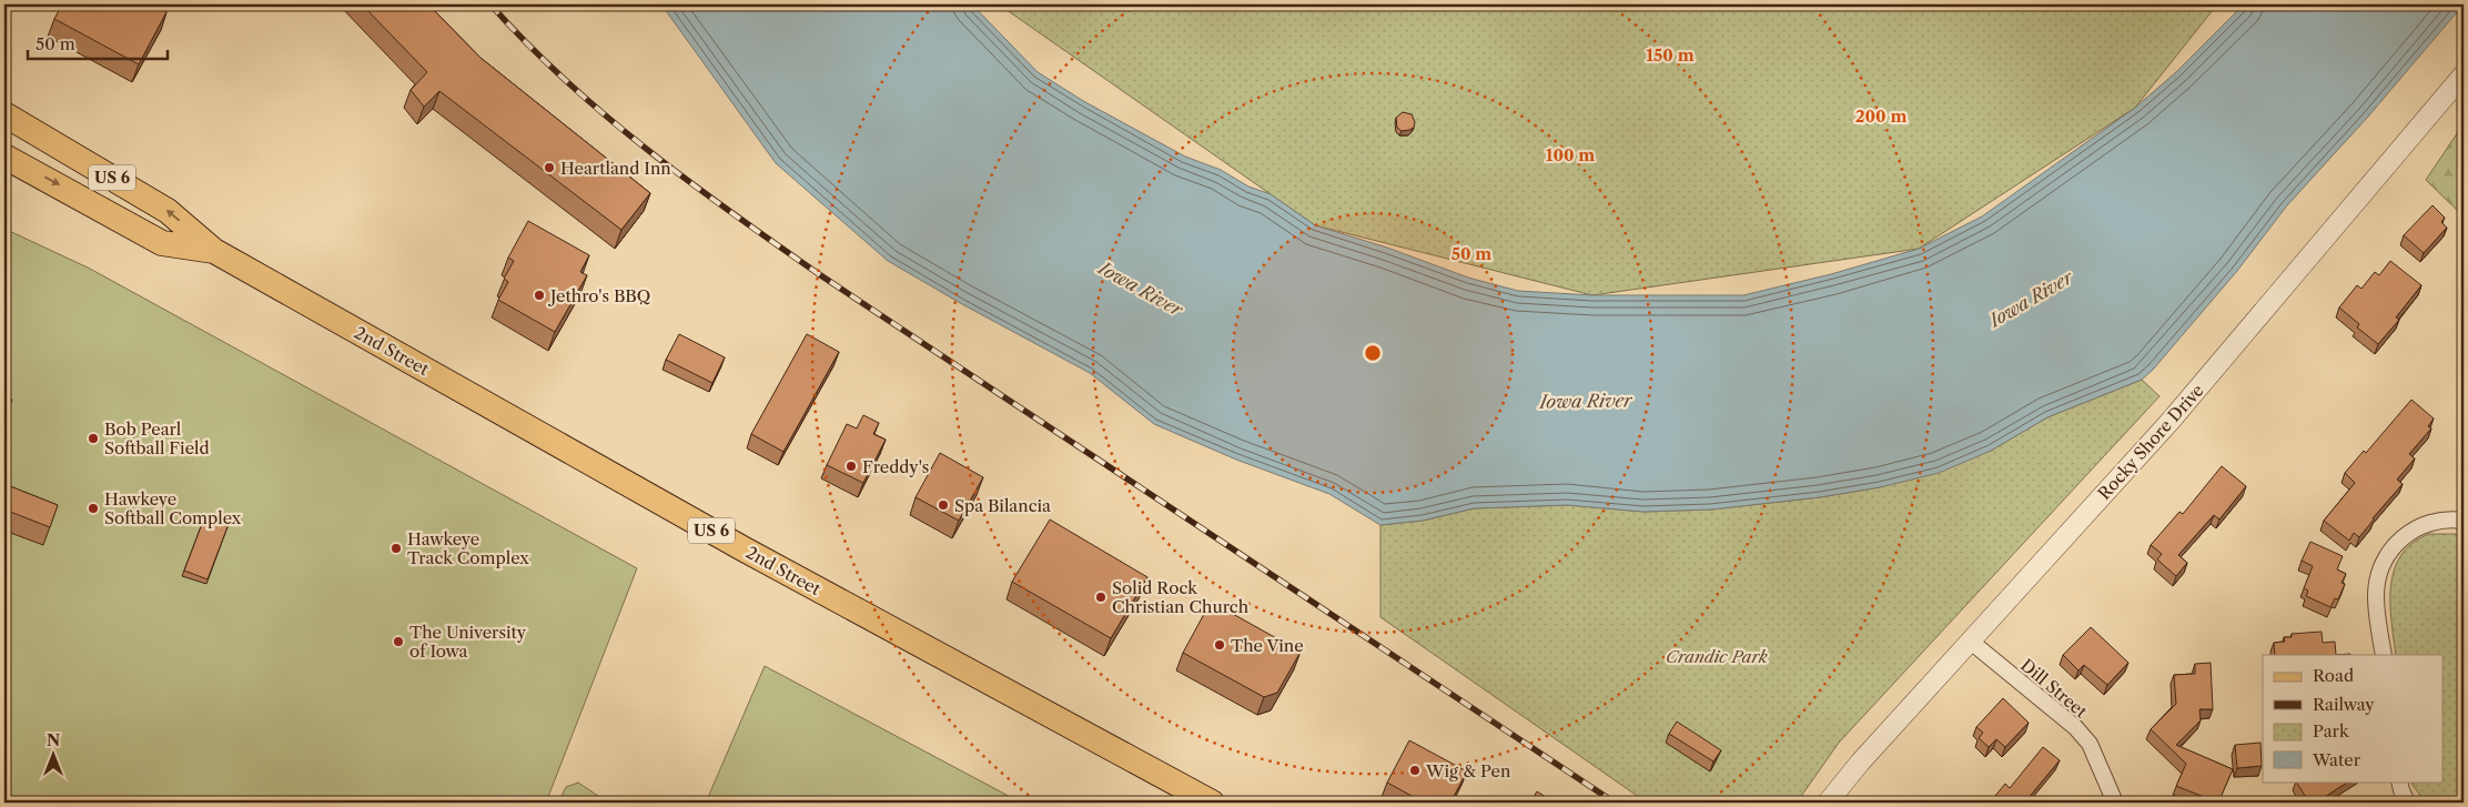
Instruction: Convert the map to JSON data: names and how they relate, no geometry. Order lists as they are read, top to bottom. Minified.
{"streets":{"main road":["US 6","2nd Street"],"street":["Rocky Shore Drive","Dill Street"]},"crossings":[["Rocky Shore Drive","Dill Street"]],"water":["Iowa River"],"parks":["Crandic Park"],"places":["Heartland Inn","Jethro's BBQ","Bob Pearl Softball Field","Freddy's","Spa Bilancia","Hawkeye Softball Complex","Hawkeye Track Complex","Solid Rock Christian Church","The University of Iowa","The Vine","Wig & Pen"],"legend":["Road","Railway","Park","Water"],"scale_bar":"50 m","north":"top","rings":["150 m","200 m","100 m","50 m"]}
